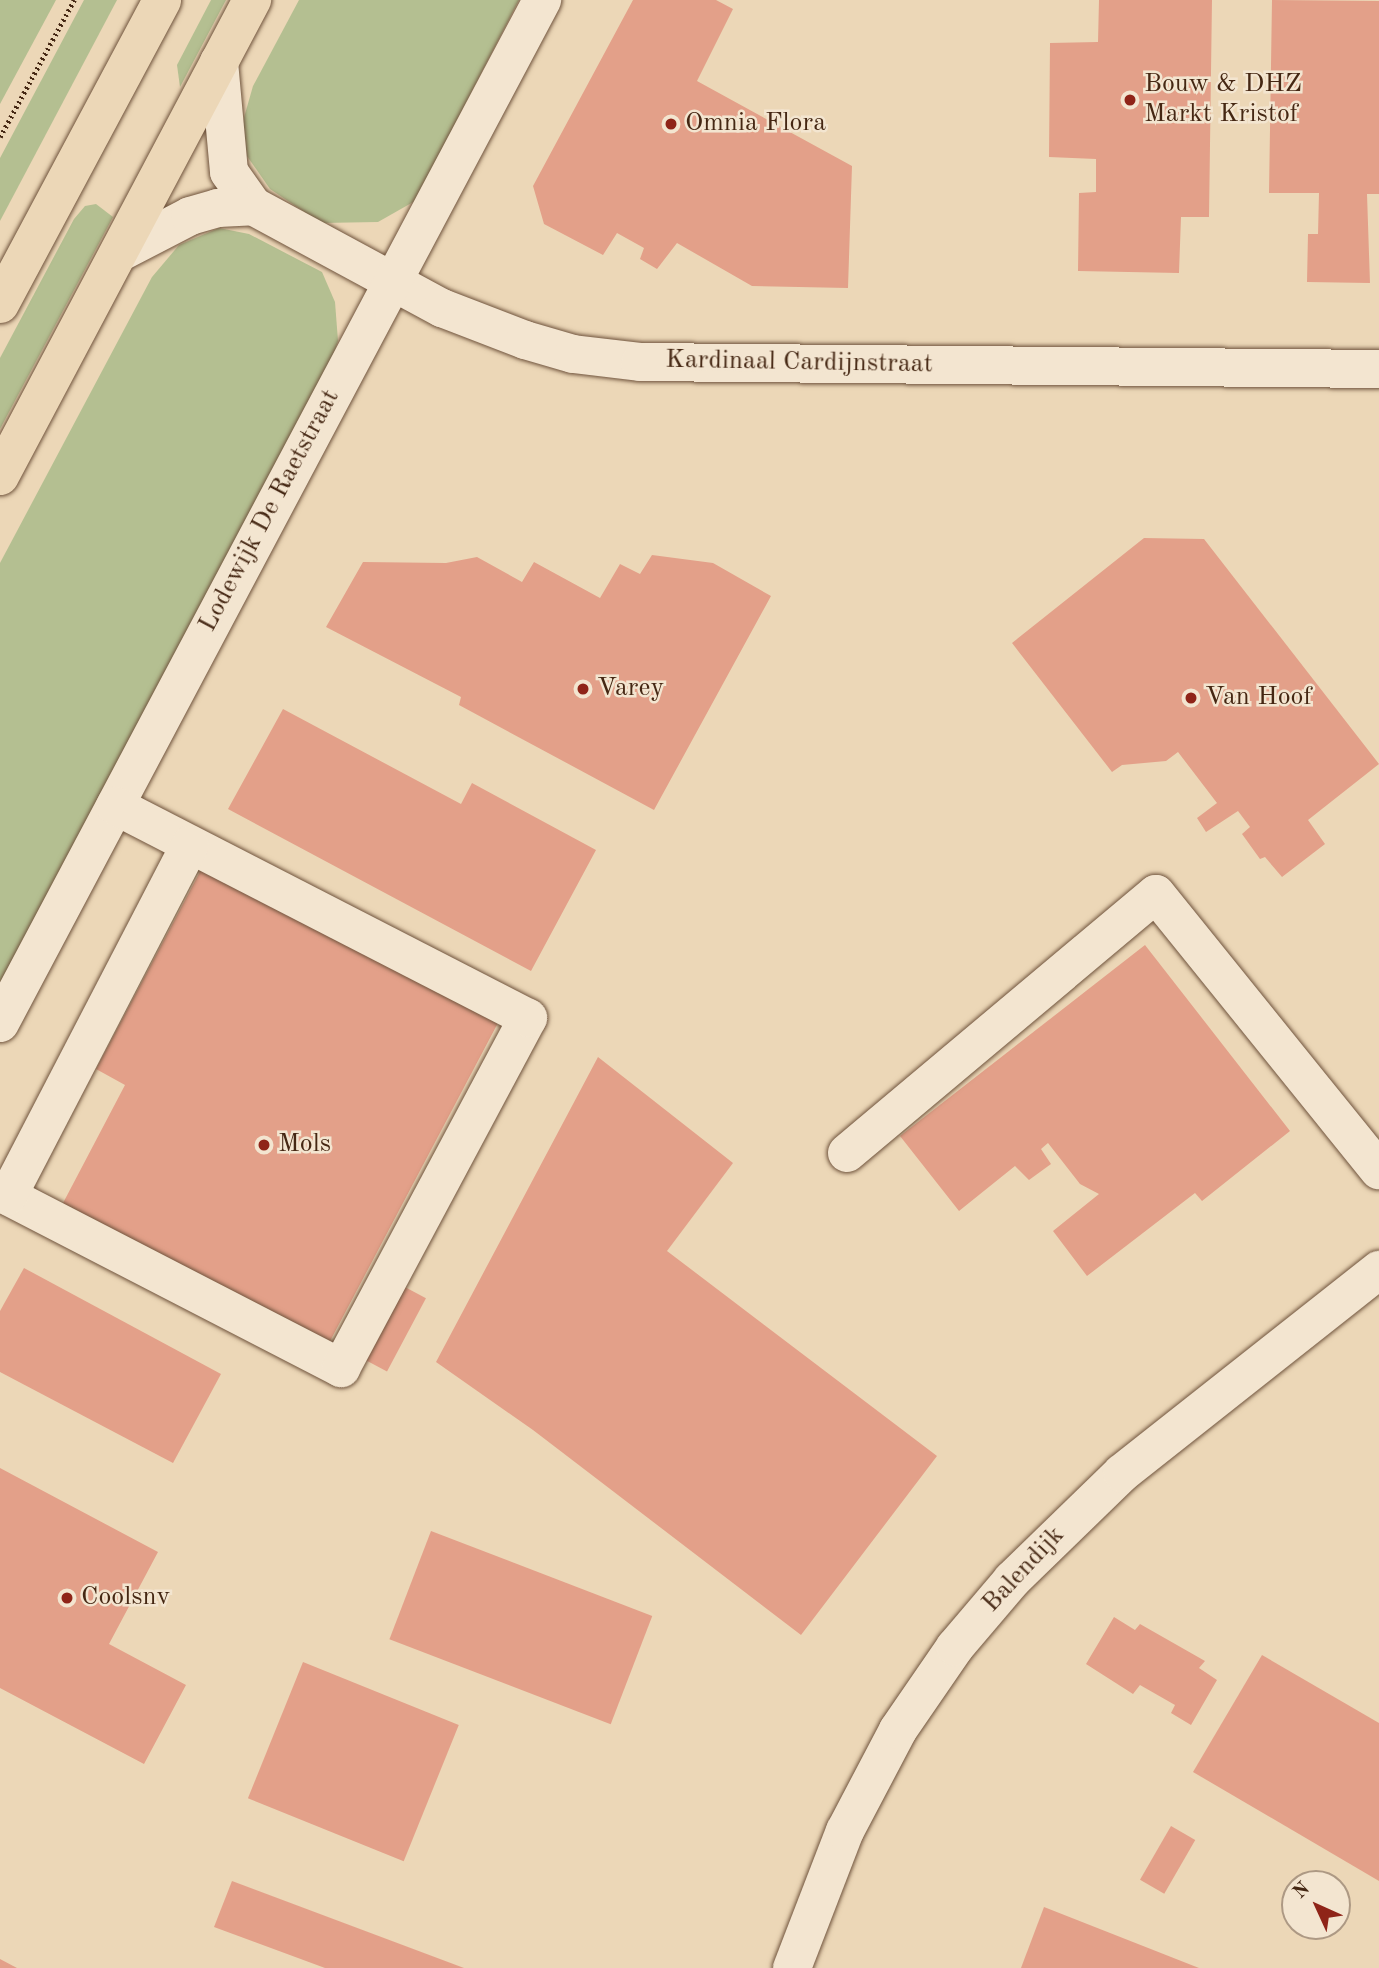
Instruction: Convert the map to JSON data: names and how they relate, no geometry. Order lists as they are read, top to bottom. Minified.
{"streets":{"street":["Kardinaal Cardijnstraat","Lodewijk De Raetstraat","Balendijk"]},"crossings":[["Kardinaal Cardijnstraat","Lodewijk De Raetstraat"]],"places":["Bouw & DHZ Markt Kristof","Omnia Flora","Varey","Van Hoof","Mols","Coolsnv"],"north":"top left"}
